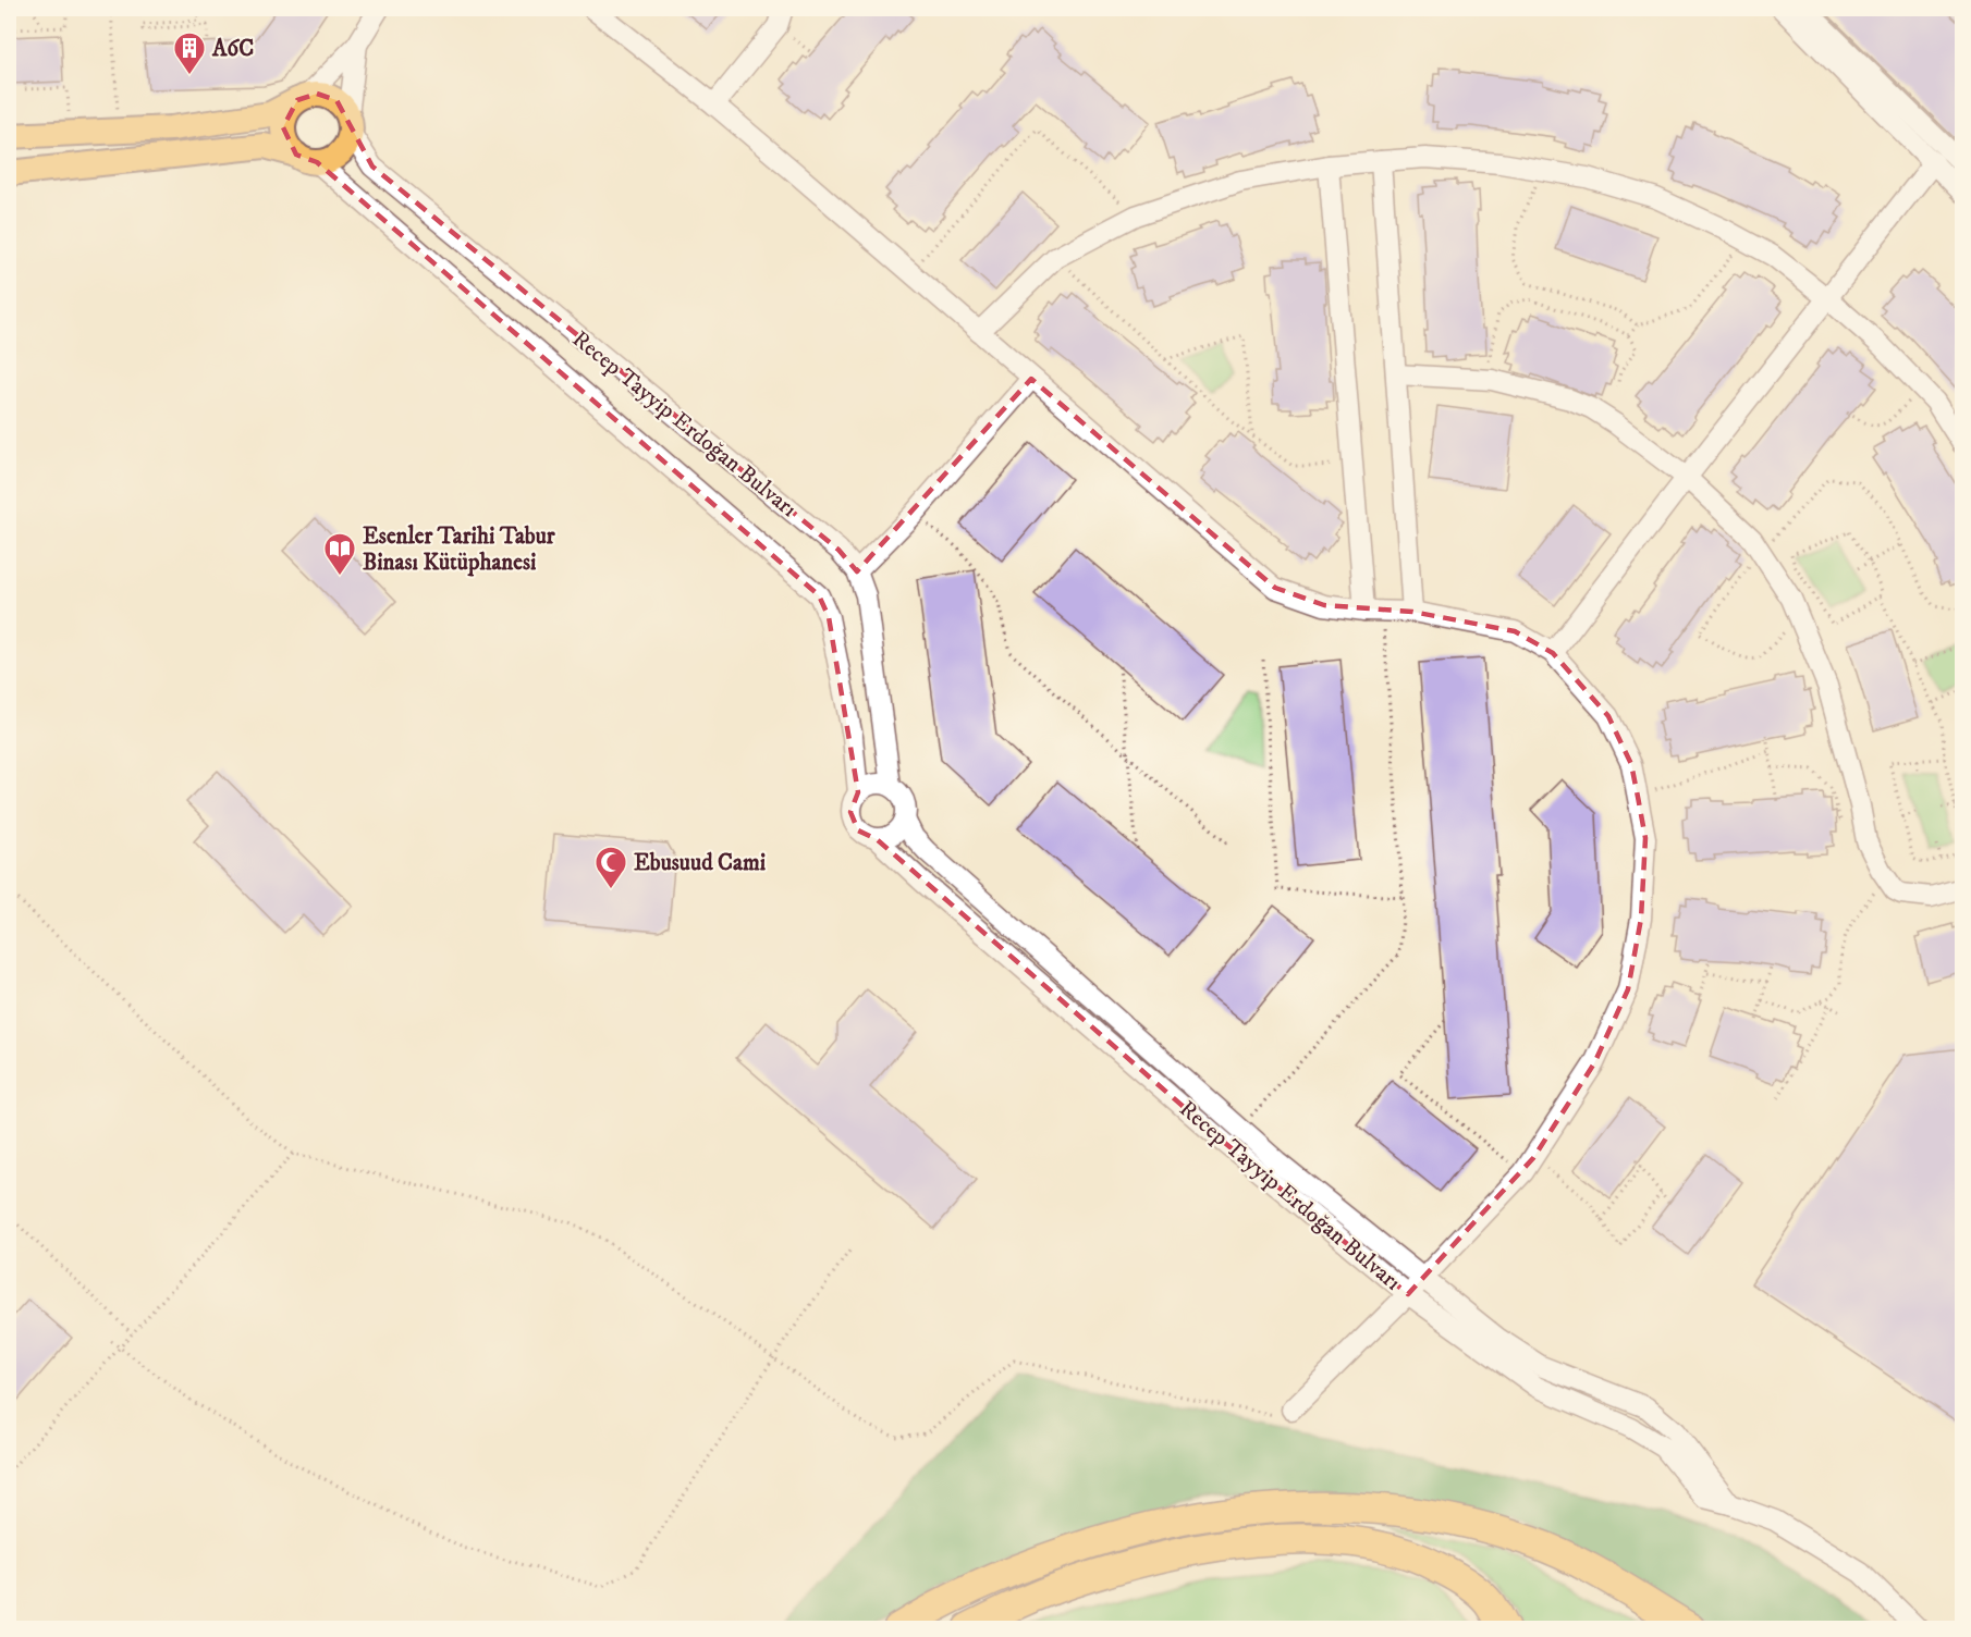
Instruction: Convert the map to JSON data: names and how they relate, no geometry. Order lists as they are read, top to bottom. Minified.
{"streets":{"main road":["Recep Tayyip Erdoğan Bulvarı"]},"places":{"building":["A6C"],"library":["Esenler Tarihi Tabur Binası Kütüphanesi"],"mosque":["Ebusuud Cami"]}}
